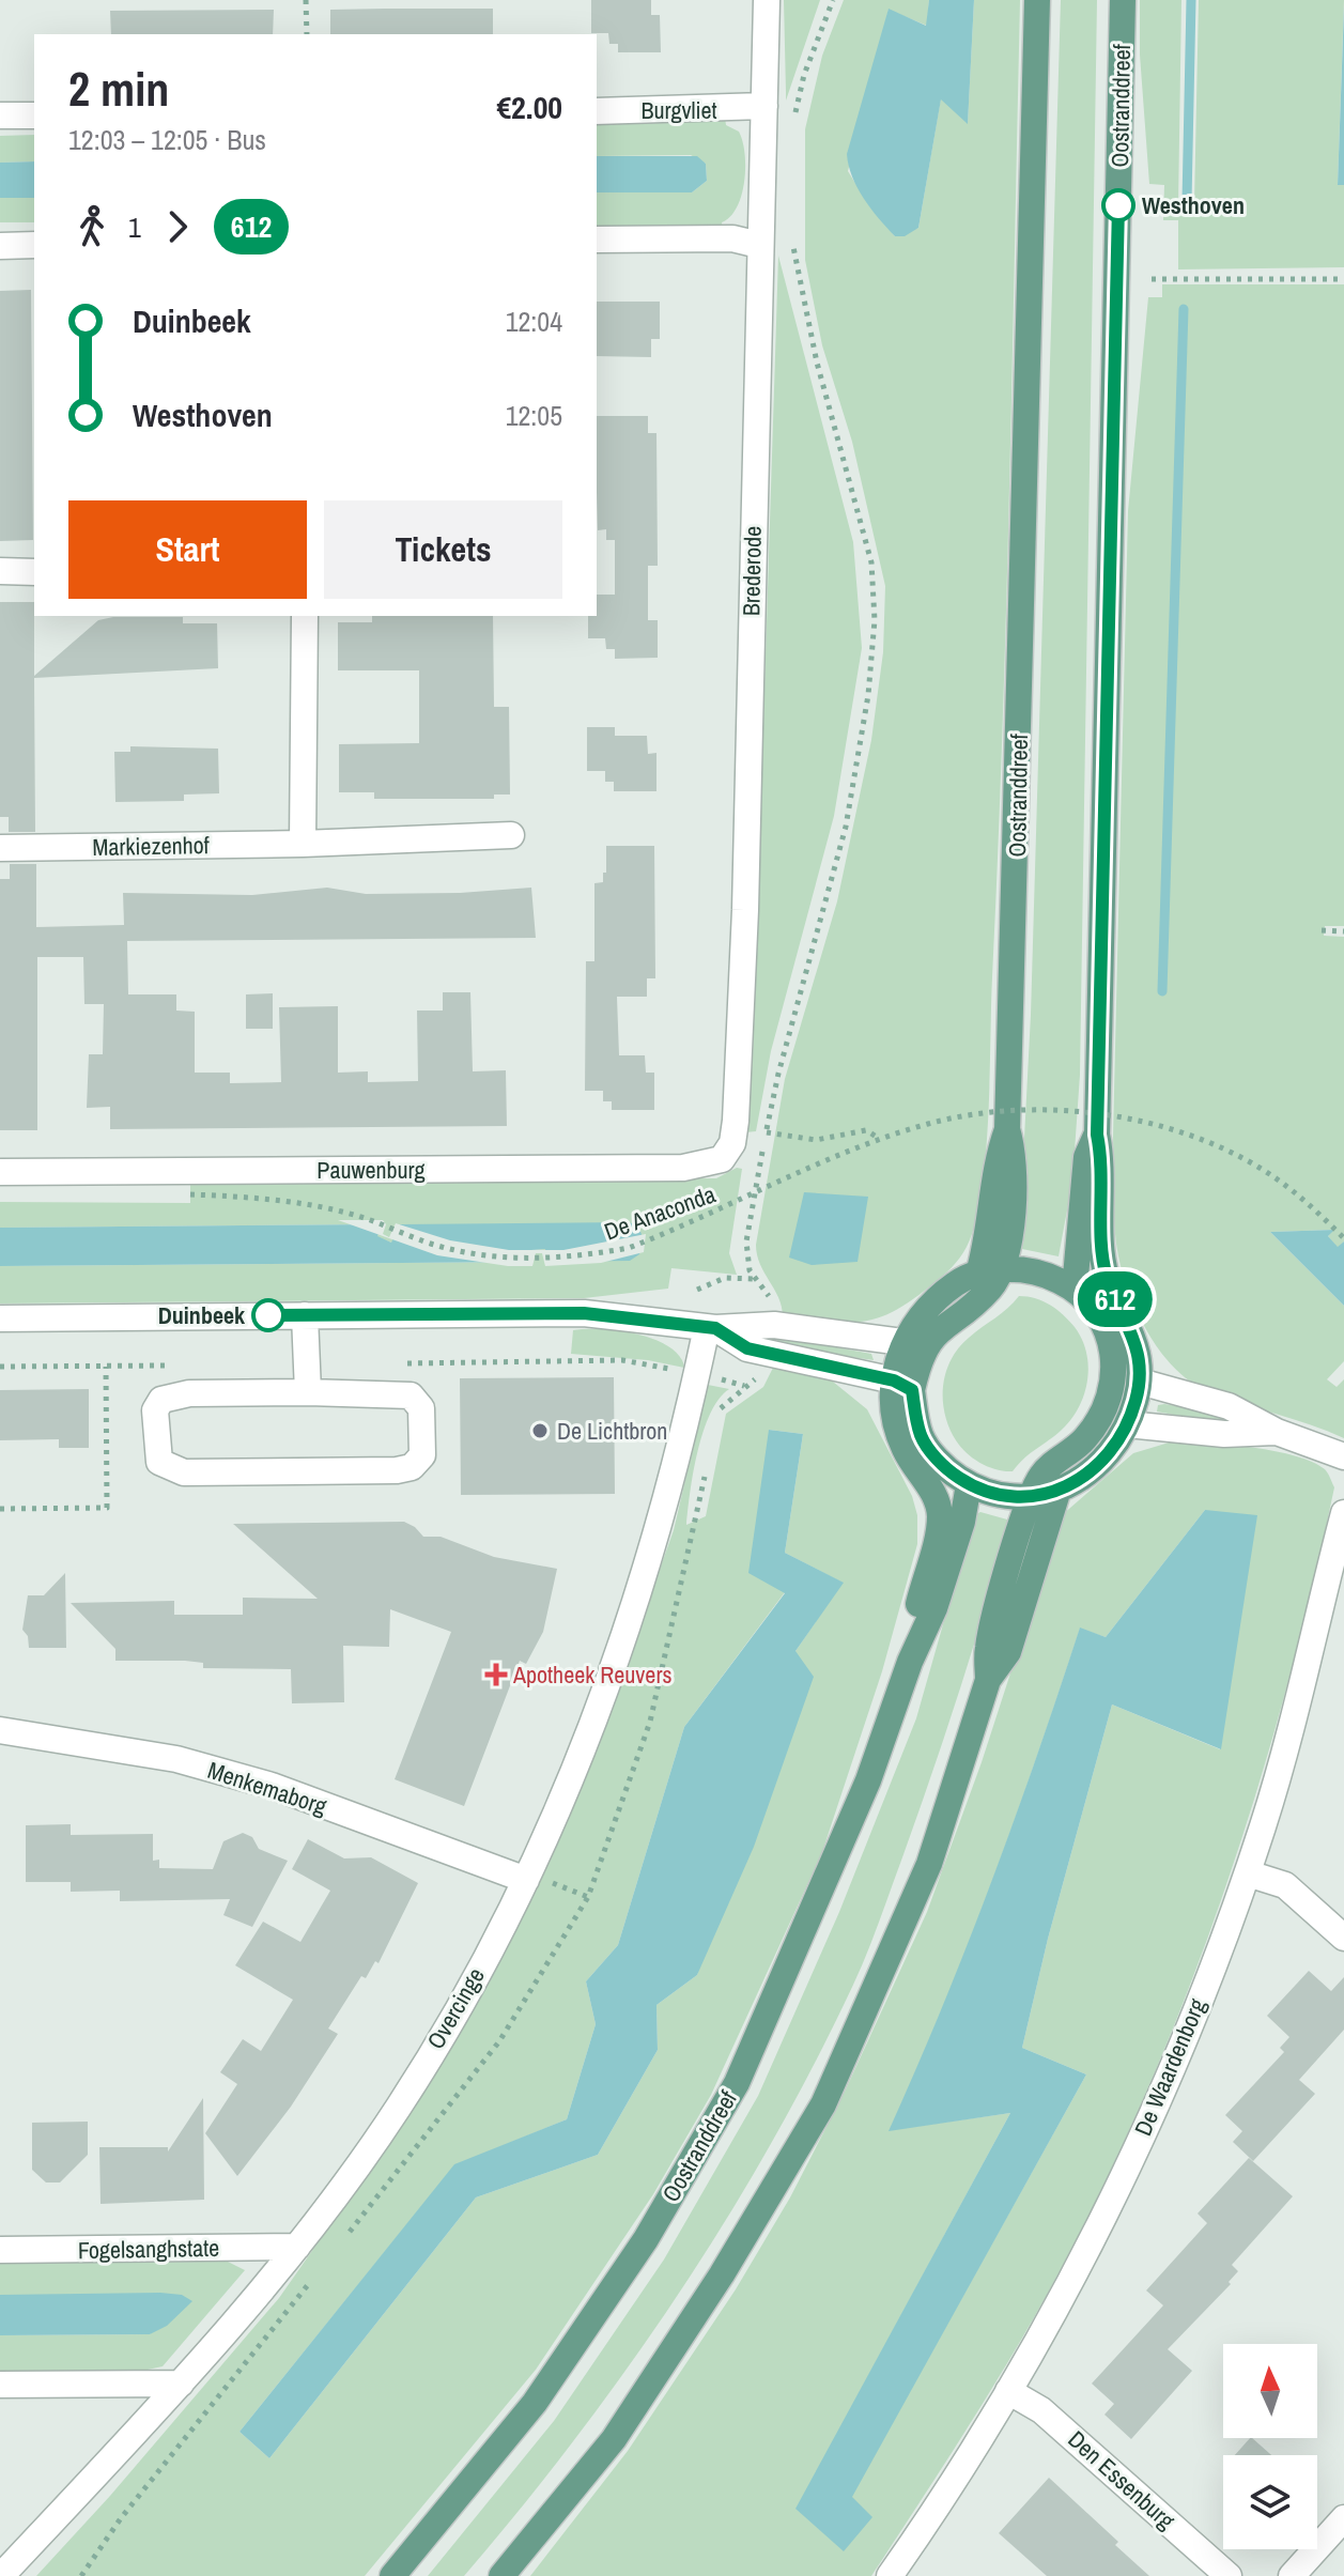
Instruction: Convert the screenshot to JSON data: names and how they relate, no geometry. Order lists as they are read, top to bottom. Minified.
{"streets":{"main road":["Oostranddreef"],"street":["Burgvliet","Brederode","Markiezenhof","Pauwenburg","Menkemaborg","Overcinge","De Waardenborg","Fogelsanghstate","Den Essenburg"],"path":["De Anaconda"]},"crossings":[["Burgvliet","Brederode"],["Brederode","Pauwenburg"],["Menkemaborg","Overcinge"],["Overcinge","Fogelsanghstate"],["De Waardenborg","Den Essenburg"]],"places":{"other":["Westhoven","Duinbeek","De Lichtbron"],"health":["Apotheek Reuvers"]},"lines":["bus line 612"],"north":"top","page":{"on_map":"612","heading":["2 min","12:03 – 12:05 · Bus","€2.00"],"legs":["1","612"],"list":[{"name":"Duinbeek","value":"12:04"},{"name":"Westhoven","value":"12:05"}],"buttons":["Start","Tickets"]}}
